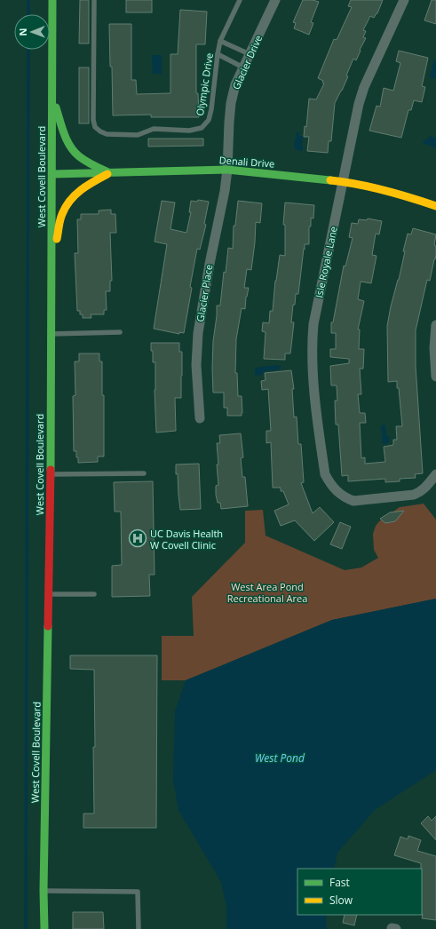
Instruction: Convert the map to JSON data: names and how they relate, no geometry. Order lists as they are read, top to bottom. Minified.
{"streets":{"main road":["Denali Drive","West Covell Boulevard"],"street":["Glacier Drive","Isle Royale Lane","Glacier Place"],"lane":["Olympic Drive"]},"crossings":[["Glacier Drive","Denali Drive"],["Glacier Drive","Glacier Place"],["Denali Drive","West Covell Boulevard"],["Denali Drive","Isle Royale Lane"],["Denali Drive","Glacier Place"]],"water":["West Pond"],"parks":["West Area Pond Recreational Area"],"places":{"hospital":["UC Davis Health W Covell Clinic"]},"legend":["Fast","Slow"],"north":"left"}
